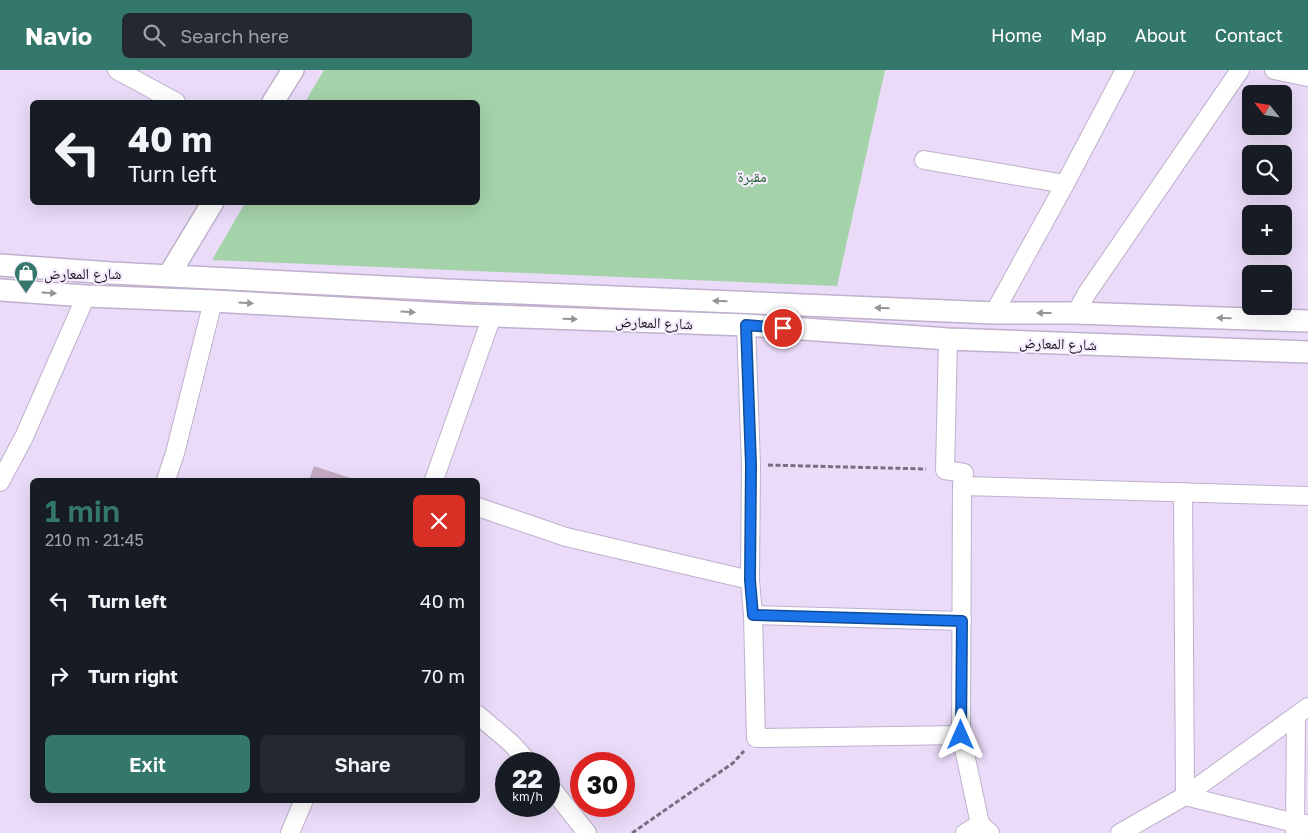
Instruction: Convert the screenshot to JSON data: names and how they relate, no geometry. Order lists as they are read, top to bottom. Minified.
{"streets":{"street":["شارع المعارض"]},"parks":["مقبرة"],"places":{"shop":["شارع المعارض"]},"north":"top left","page":{"header":"Navio","search":"Search here","nav":["Home","Map","About","Contact"],"map_buttons":["+","−"],"turn":["40 m","Turn left"],"heading":["1 min","210 m · 21:45"],"list":[{"name":"Turn left","value":"40 m"},{"name":"Turn right","value":"70 m"}],"buttons":["Exit","Share"],"speed":"22 km/h","limit":"30"}}
